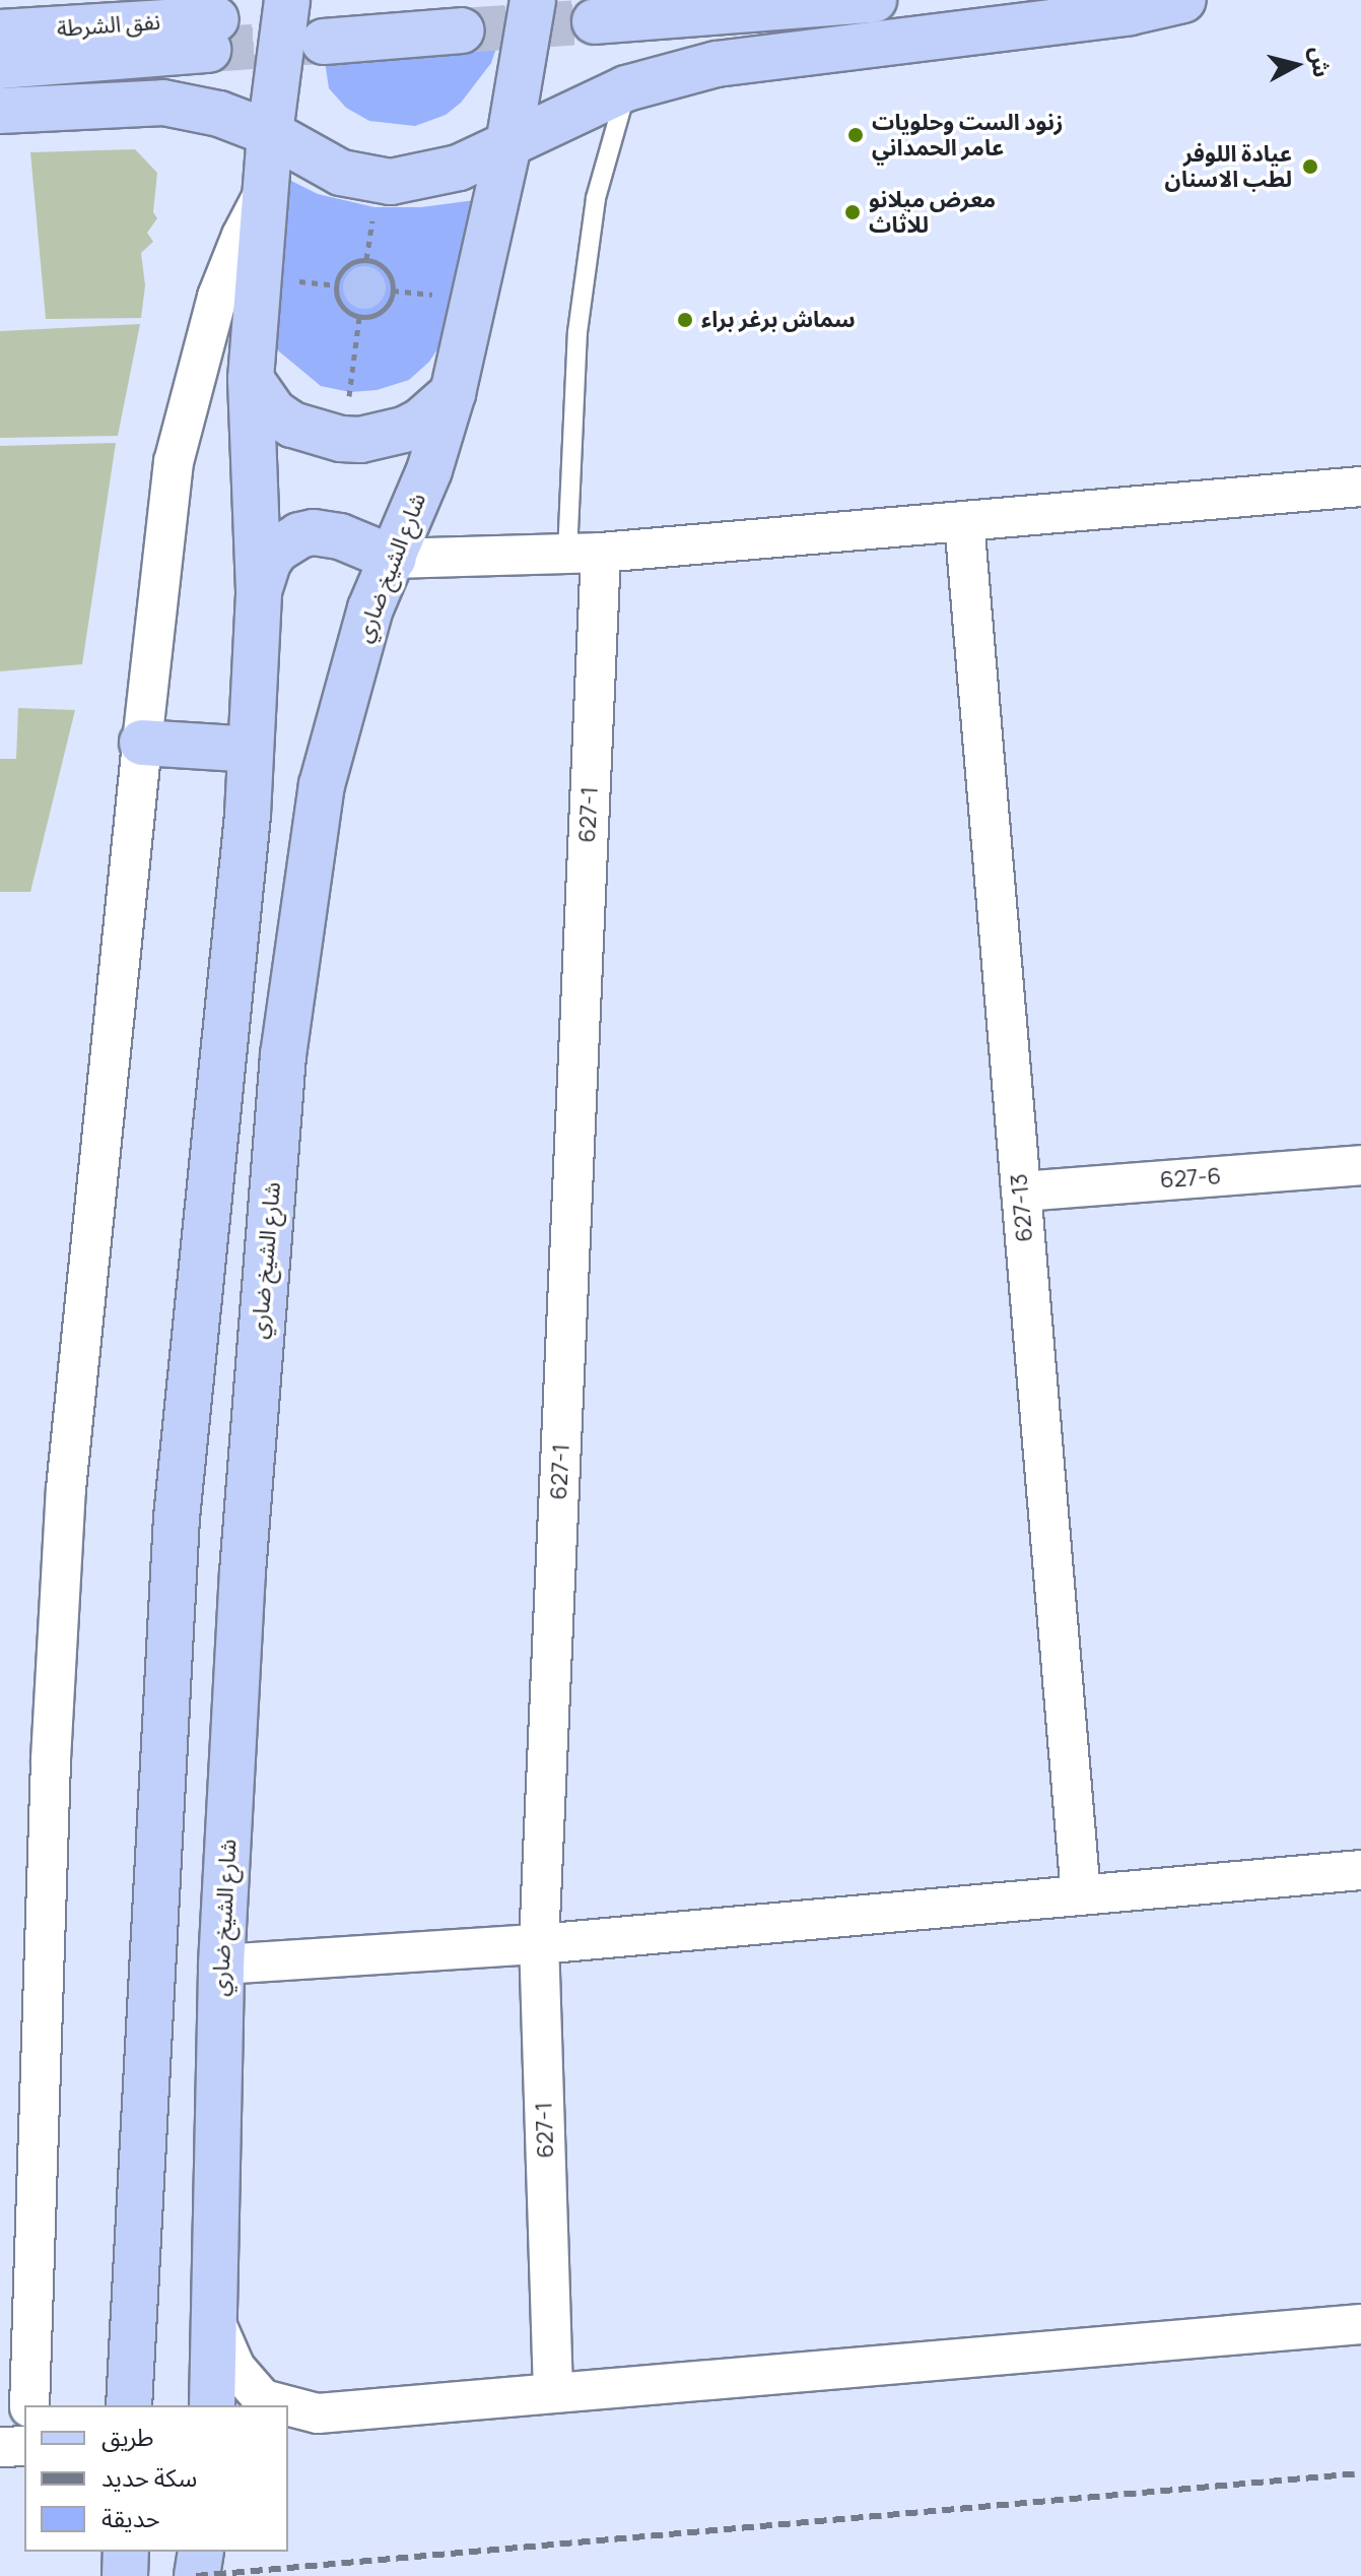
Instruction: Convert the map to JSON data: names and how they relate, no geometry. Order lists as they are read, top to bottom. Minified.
{"streets":{"main road":["نفق الشرطة","شارع الشيخ ضاري"],"street":["627-1","627-6","627-13"]},"crossings":[["627-6","627-13"]],"places":["زنود الست وحلويات عامر الحمداني","عيادة اللوفر لطب الاسنان","معرض ميلانو للاثاث","سماش برغر براء"],"legend":["طريق","سكة حديد","حديقة"],"north":"right"}
